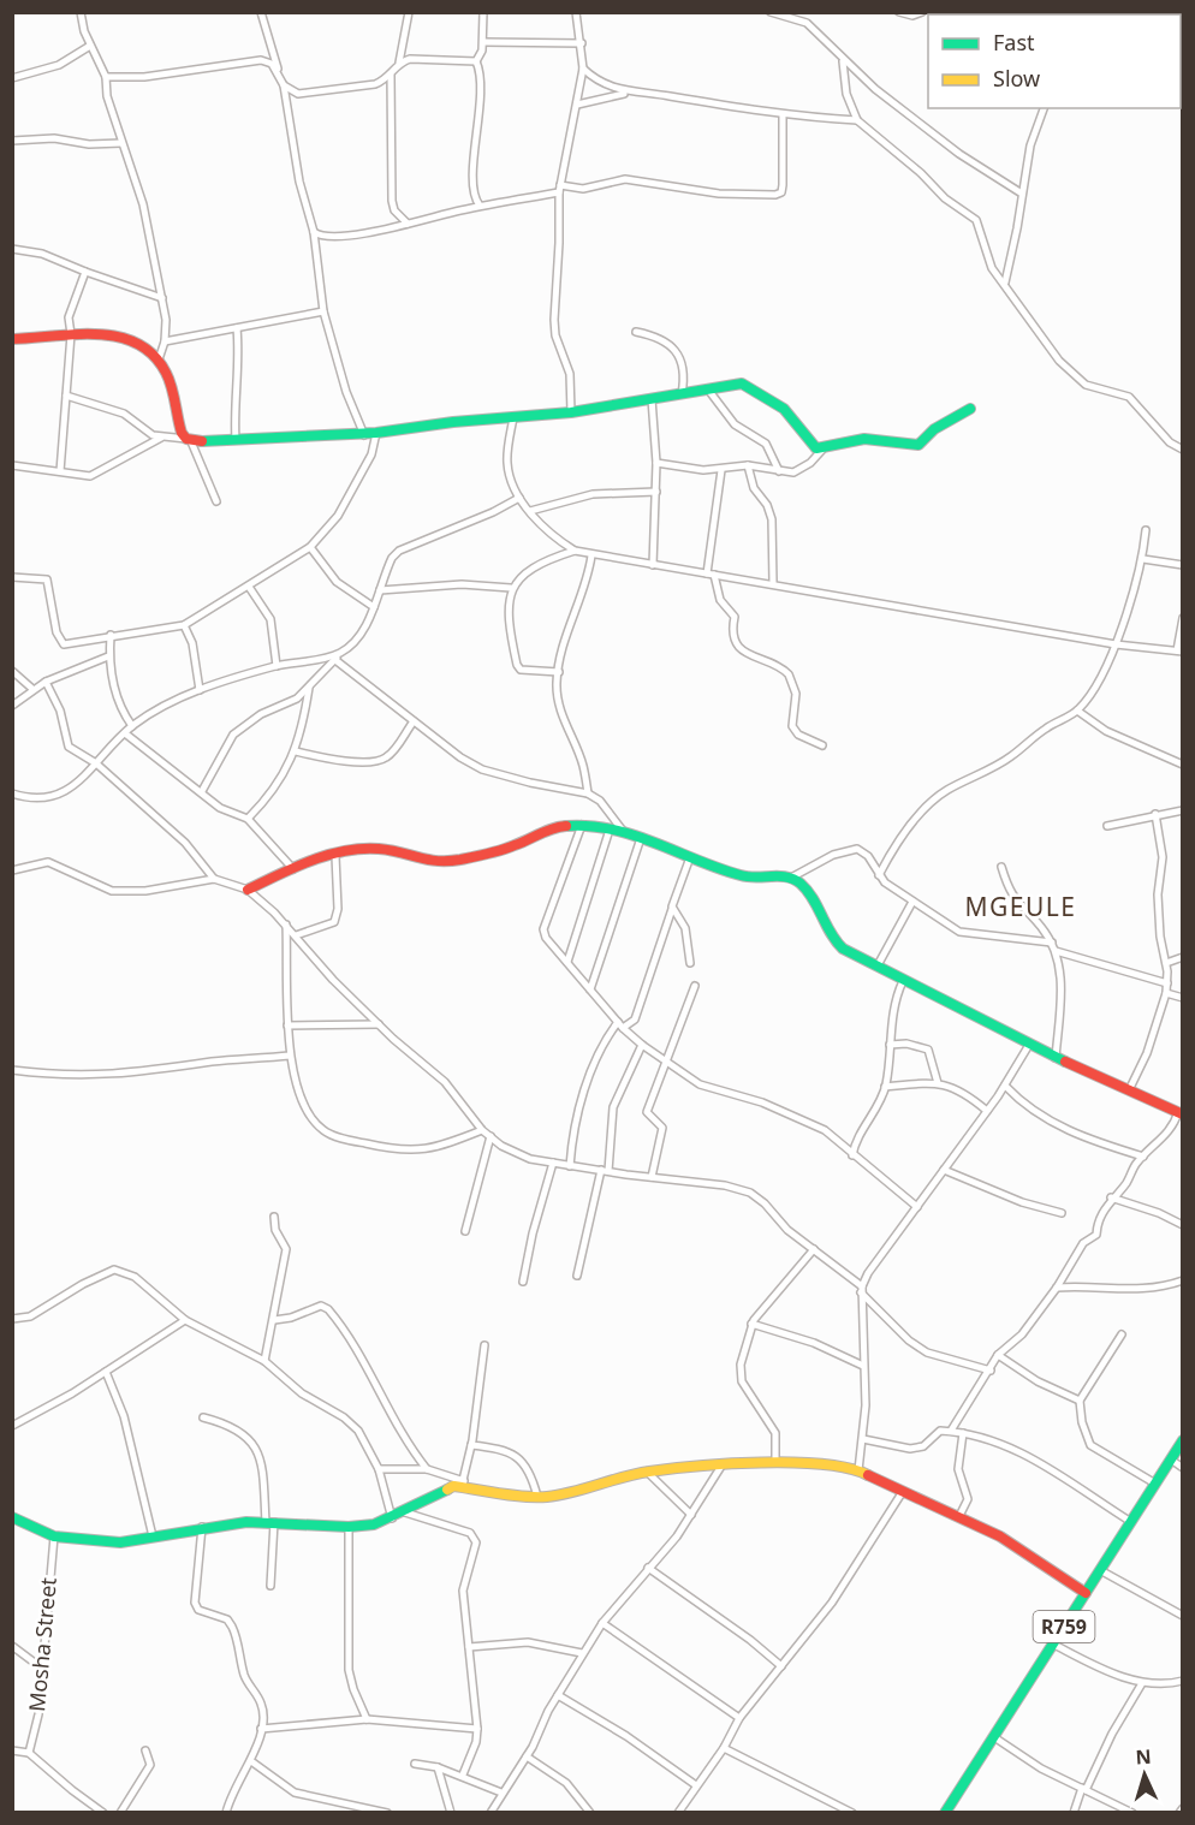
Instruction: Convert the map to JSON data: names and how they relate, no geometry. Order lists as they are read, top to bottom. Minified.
{"streets":{"street":["R759","Mosha Street"]},"districts":["MGEULE"],"legend":["Fast","Slow"],"north":"top"}
